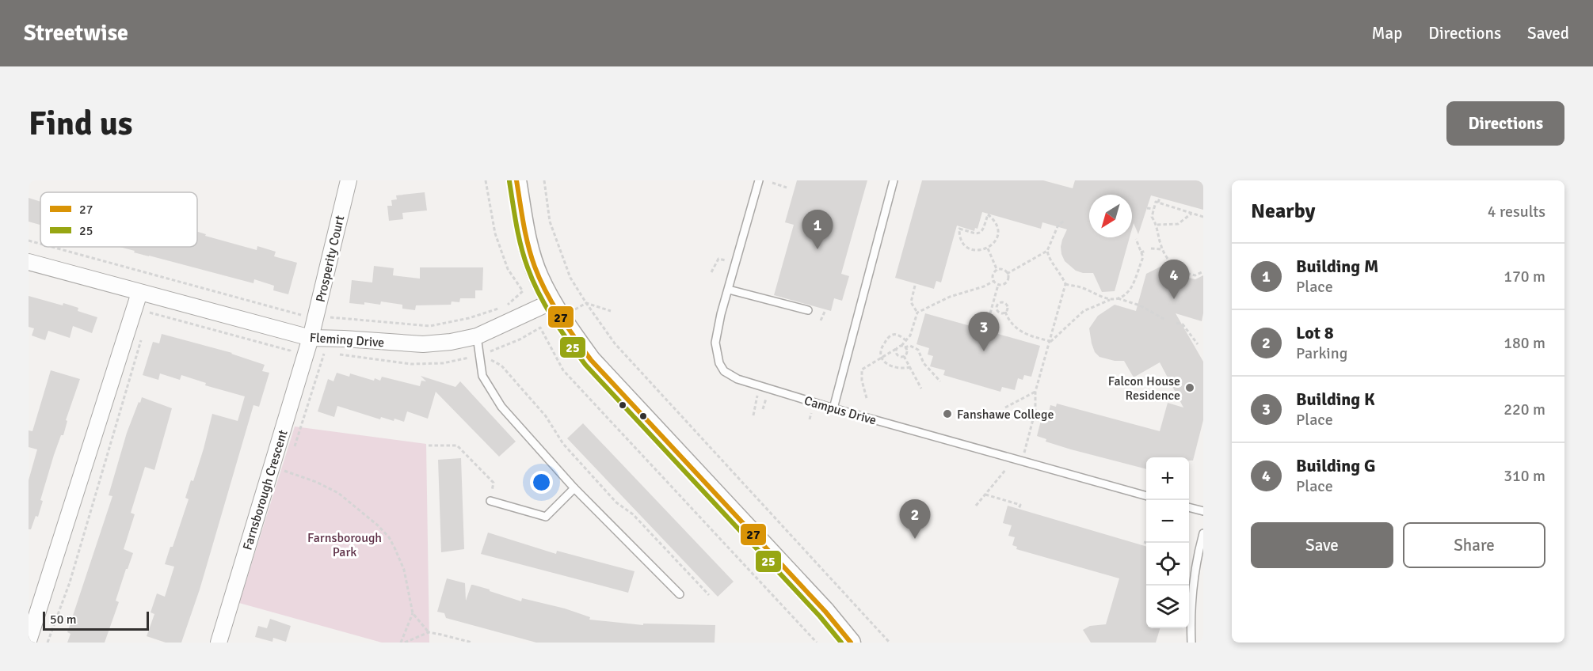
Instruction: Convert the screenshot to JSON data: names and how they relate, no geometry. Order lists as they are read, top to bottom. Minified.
{"streets":{"street":["Prosperity Court","Fleming Drive","Farnsborough Crescent"],"lane":["Campus Drive"]},"crossings":[["Prosperity Court","Fleming Drive"],["Prosperity Court","Farnsborough Crescent"],["Fleming Drive","Farnsborough Crescent"]],"parks":["Farnsborough Park"],"places":["Falcon House Residence","Fanshawe College"],"lines":["transit line 27","transit line 25"],"legend":["27","25"],"scale_bar":"50 m","north":"bottom left","page":{"header":"Streetwise","nav":["Map","Directions","Saved"],"buttons":["Directions",["Save","Share"]],"title":"Find us","heading":["Nearby","4 results"],"pins":["1","4","3","2"],"list":[{"mark":"1","name":"Building M","note":"Place","value":"170 m"},{"mark":"2","name":"Lot 8","note":"Parking","value":"180 m"},{"mark":"3","name":"Building K","note":"Place","value":"220 m"},{"mark":"4","name":"Building G","note":"Place","value":"310 m"}],"map_buttons":["+","−"],"scale":"50 m"}}
